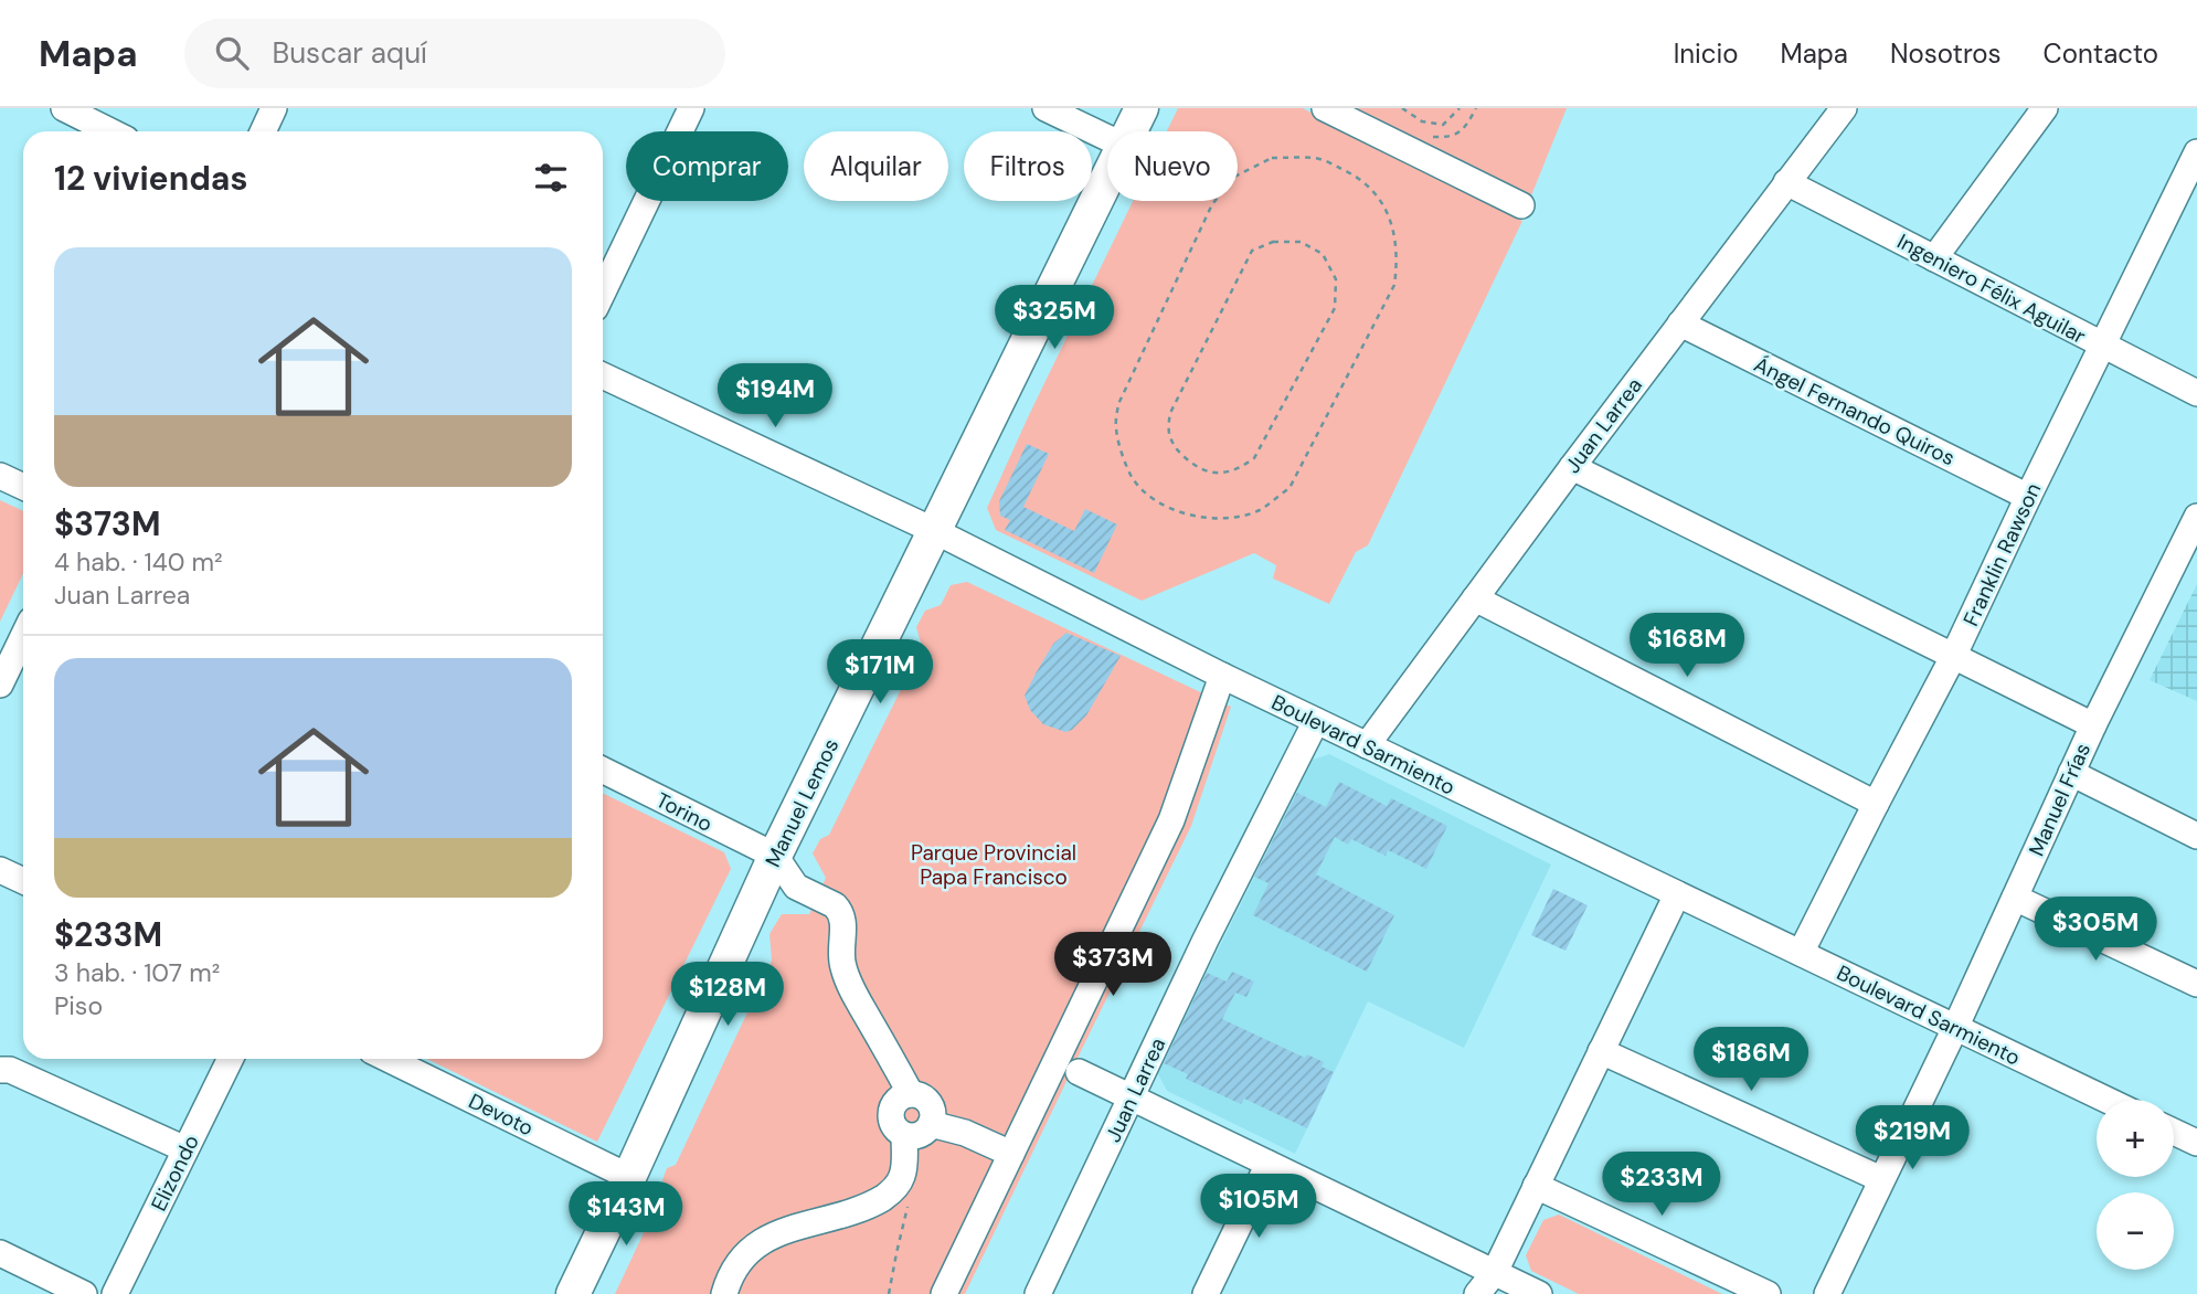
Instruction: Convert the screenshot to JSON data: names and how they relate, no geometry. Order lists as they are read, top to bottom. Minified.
{"streets":{"main road":["Manuel Lemos"],"street":["Ingeniero Félix Aguilar","Ángel Fernando Quiros","Juan Larrea","Franklin Rawson","Boulevard Sarmiento","Manuel Frías","Torino","Devoto","Elizondo"]},"crossings":[["Ingeniero Félix Aguilar","Juan Larrea"],["Ingeniero Félix Aguilar","Franklin Rawson"],["Ángel Fernando Quiros","Juan Larrea"],["Ángel Fernando Quiros","Franklin Rawson"],["Juan Larrea","Boulevard Sarmiento"],["Franklin Rawson","Boulevard Sarmiento"],["Boulevard Sarmiento","Manuel Frías"],["Boulevard Sarmiento","Manuel Lemos"],["Manuel Lemos","Torino"],["Manuel Lemos","Devoto"]],"parks":["Parque Provincial Papa Francisco"],"page":{"header":"Mapa","search":"Buscar aquí","nav":["Inicio","Mapa","Nosotros","Contacto"],"chip":["Comprar","Alquilar","Filtros","Nuevo"],"heading":"12 viviendas","list":[{"name":"$373M","note":"4 hab. · 140 m² · Juan Larrea"},{"name":"$233M","note":"3 hab. · 107 m² · Piso"}],"price":["$325M","$194M","$168M","$171M","$305M","$373M","$128M","$186M","$219M","$233M","$105M","$143M"],"map_buttons":["+","−"]}}
